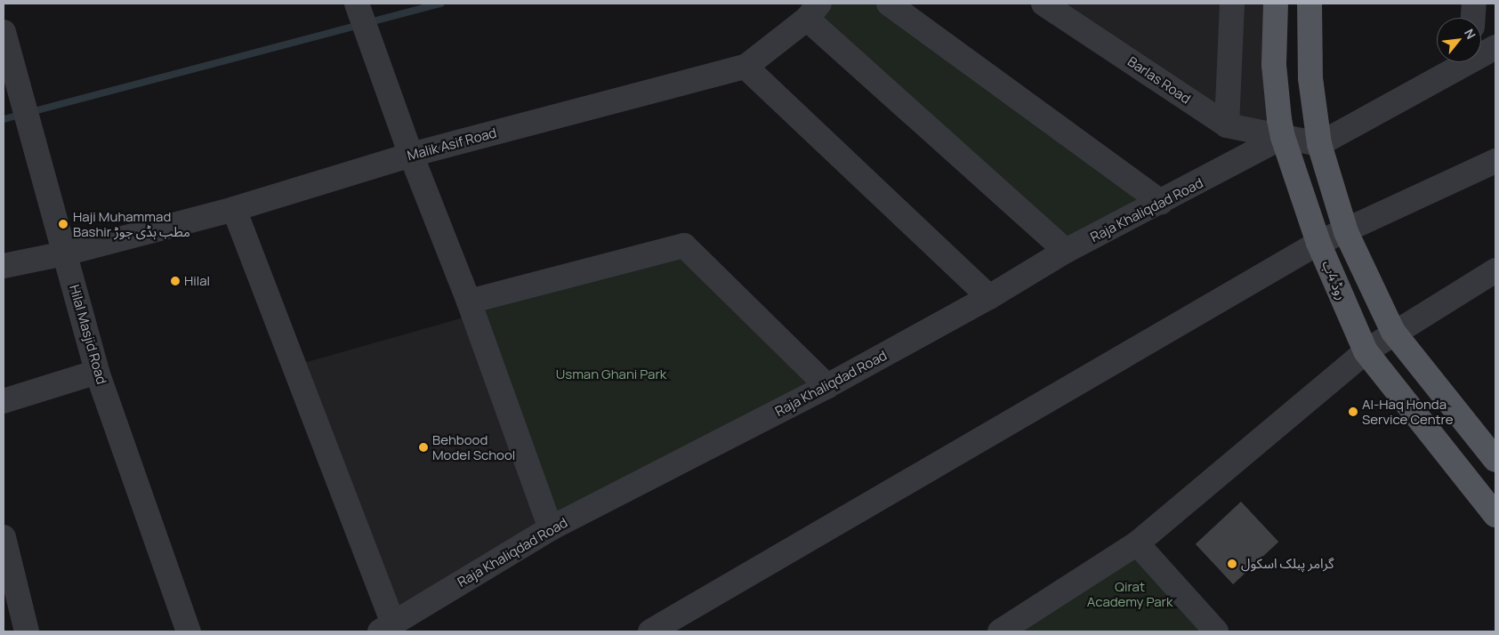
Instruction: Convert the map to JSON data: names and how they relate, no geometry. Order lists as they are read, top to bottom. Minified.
{"streets":{"main road":["روڈ 4ب"],"street":["Barlas Road","Malik Asif Road","Raja Khaliqdad Road","Hilal Masjid Road"]},"crossings":[["Barlas Road","Raja Khaliqdad Road"],["Barlas Road","روڈ 4ب"],["Malik Asif Road","Hilal Masjid Road"],["Raja Khaliqdad Road","روڈ 4ب"]],"parks":["Usman Ghani Park","Qirat Academy Park"],"places":["Haji Muhammad Bashir مطب ہڈی جوڑ","Hilal","Al-Haq Honda Service Centre","Behbood Model School","گرامر پبلک اسکول"],"north":"top right"}
